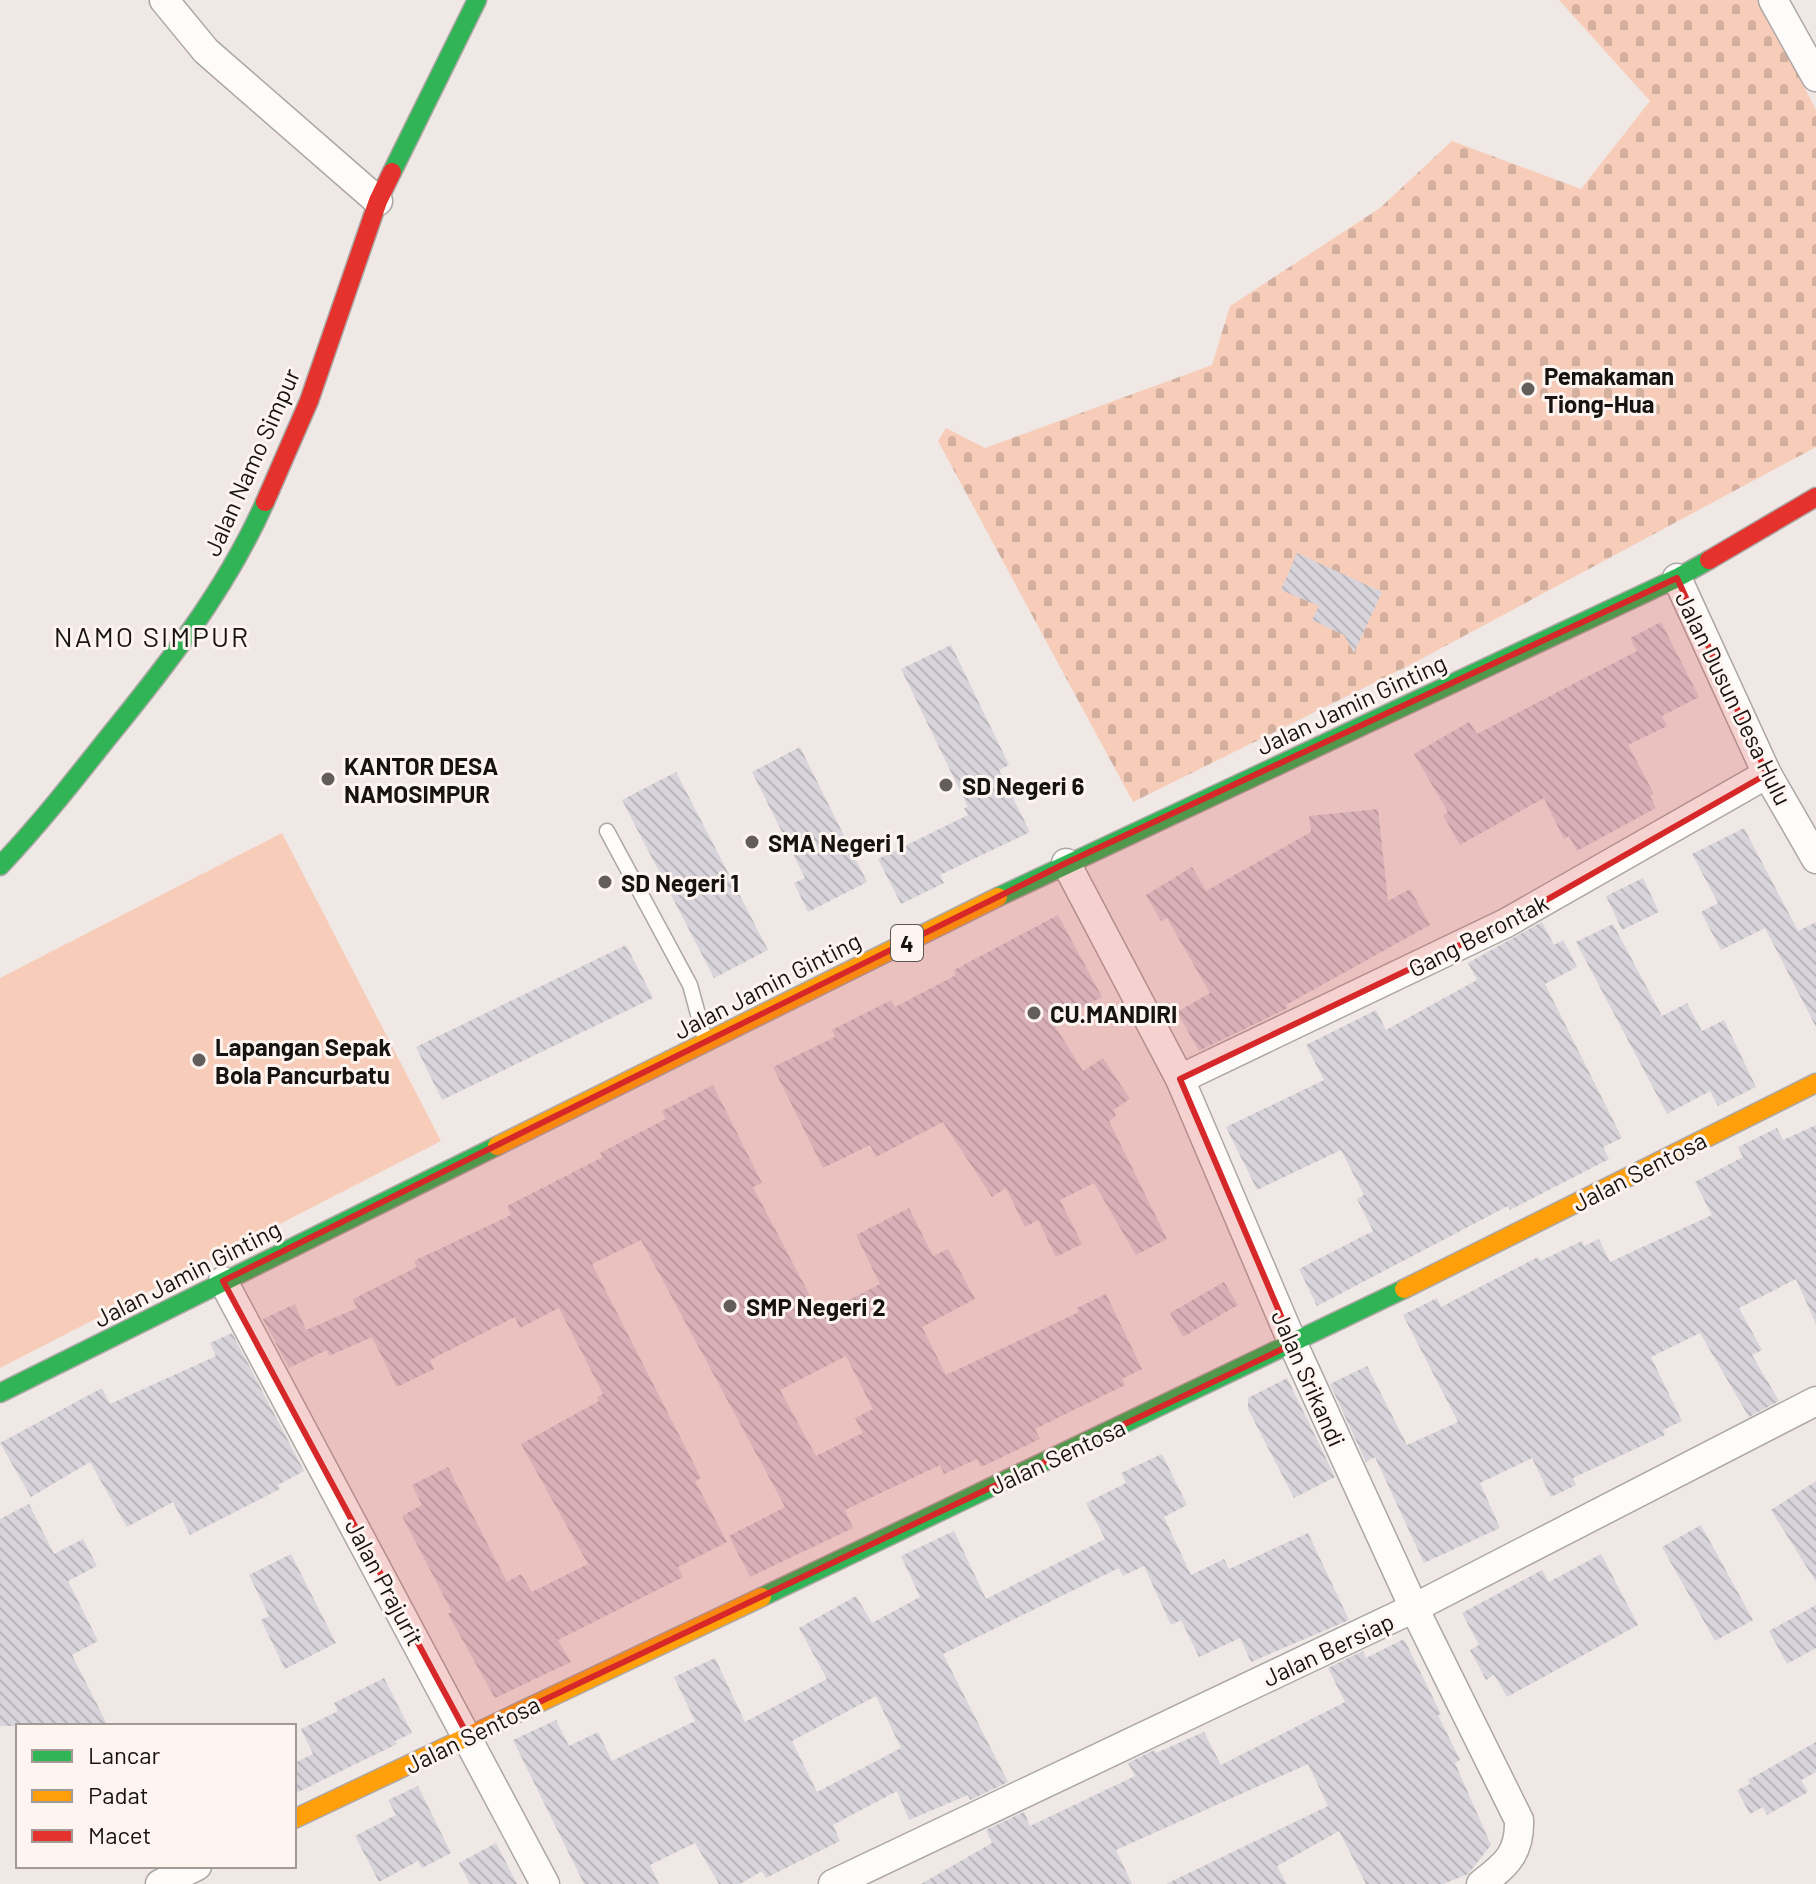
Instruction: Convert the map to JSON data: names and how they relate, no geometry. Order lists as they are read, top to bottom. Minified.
{"streets":{"main road":["Jalan Namo Simpur","Jalan Jamin Ginting","4","Jalan Sentosa"],"street":["Jalan Dusun Desa Hulu","Gang Berontak","Jalan Srikandi","Jalan Prajurit","Jalan Bersiap"]},"crossings":[["Jalan Dusun Desa Hulu","Jalan Jamin Ginting"],["Jalan Dusun Desa Hulu","Gang Berontak"],["Jalan Jamin Ginting","Jalan Srikandi"],["Jalan Jamin Ginting","Jalan Prajurit"],["Gang Berontak","Jalan Srikandi"],["Jalan Sentosa","Jalan Srikandi"],["Jalan Sentosa","Jalan Prajurit"],["Jalan Srikandi","Jalan Bersiap"]],"districts":["NAMO SIMPUR"],"places":["Pemakaman Tiong-Hua","KANTOR DESA NAMOSIMPUR","SD Negeri 6","SMA Negeri 1","SD Negeri 1","CU.MANDIRI","Lapangan Sepak Bola Pancurbatu","SMP Negeri 2"],"legend":["Lancar","Padat","Macet"]}
